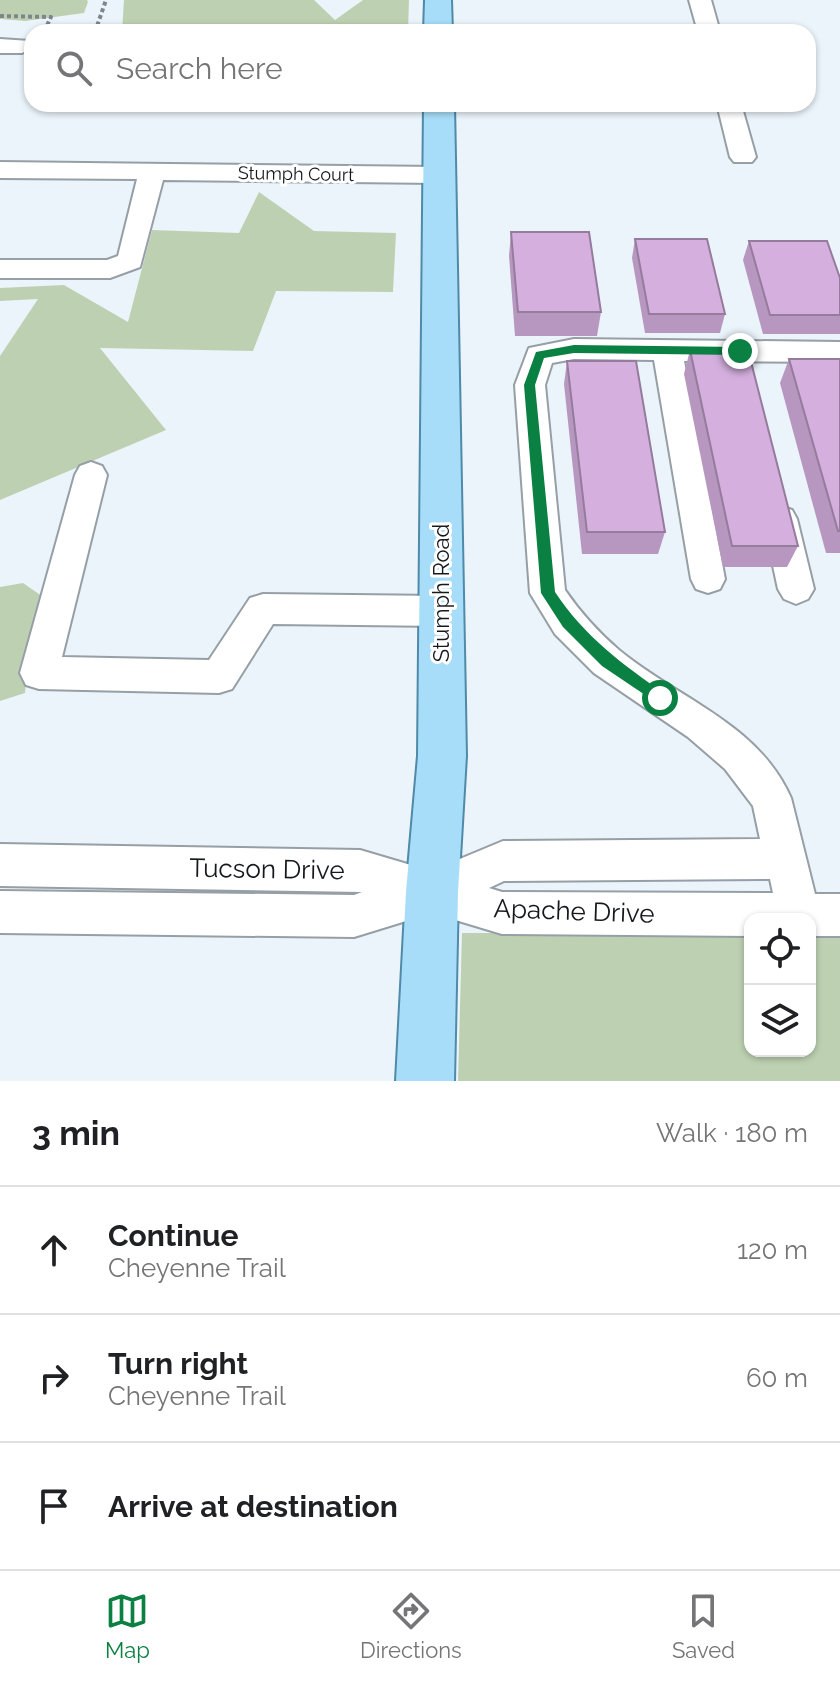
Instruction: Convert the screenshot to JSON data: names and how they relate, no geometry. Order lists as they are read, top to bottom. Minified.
{"streets":{"main road":["Stumph Road"],"street":["Stumph Court","Tucson Drive","Apache Drive"]},"crossings":[["Stumph Court","Stumph Road"],["Stumph Road","Tucson Drive"],["Stumph Road","Apache Drive"],["Tucson Drive","Apache Drive"]],"page":{"search":"Search here","heading":["3 min","Walk · 180 m"],"list":[["Continue","Cheyenne Trail","120 m"],["Turn right","Cheyenne Trail","60 m"],"Arrive at destination"],"nav":["Map","Directions","Saved"]}}
